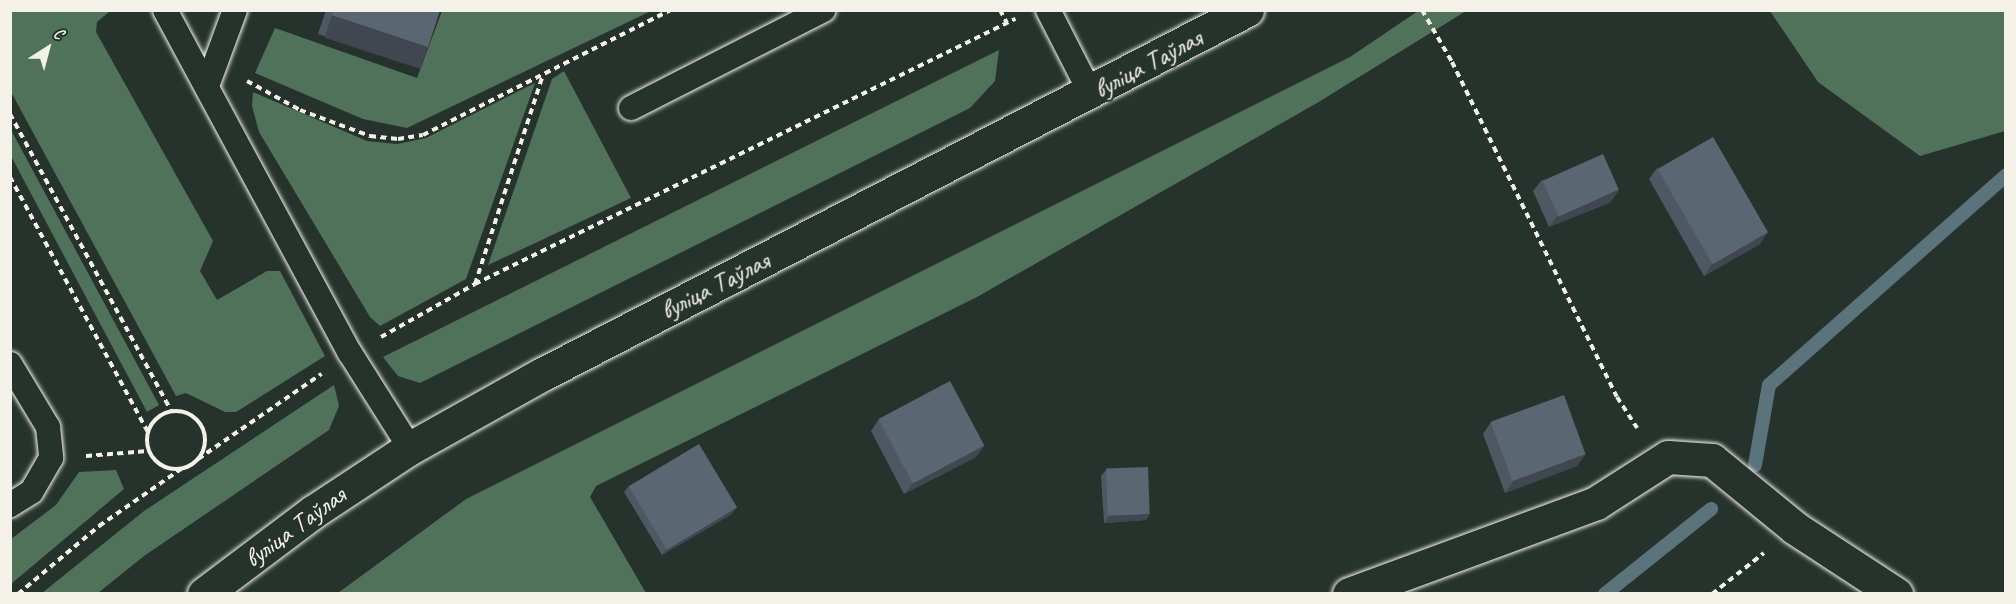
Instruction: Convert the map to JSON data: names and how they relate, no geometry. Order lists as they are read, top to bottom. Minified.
{"streets":{"street":["вуліца Таўлая"]},"north":"top right"}
